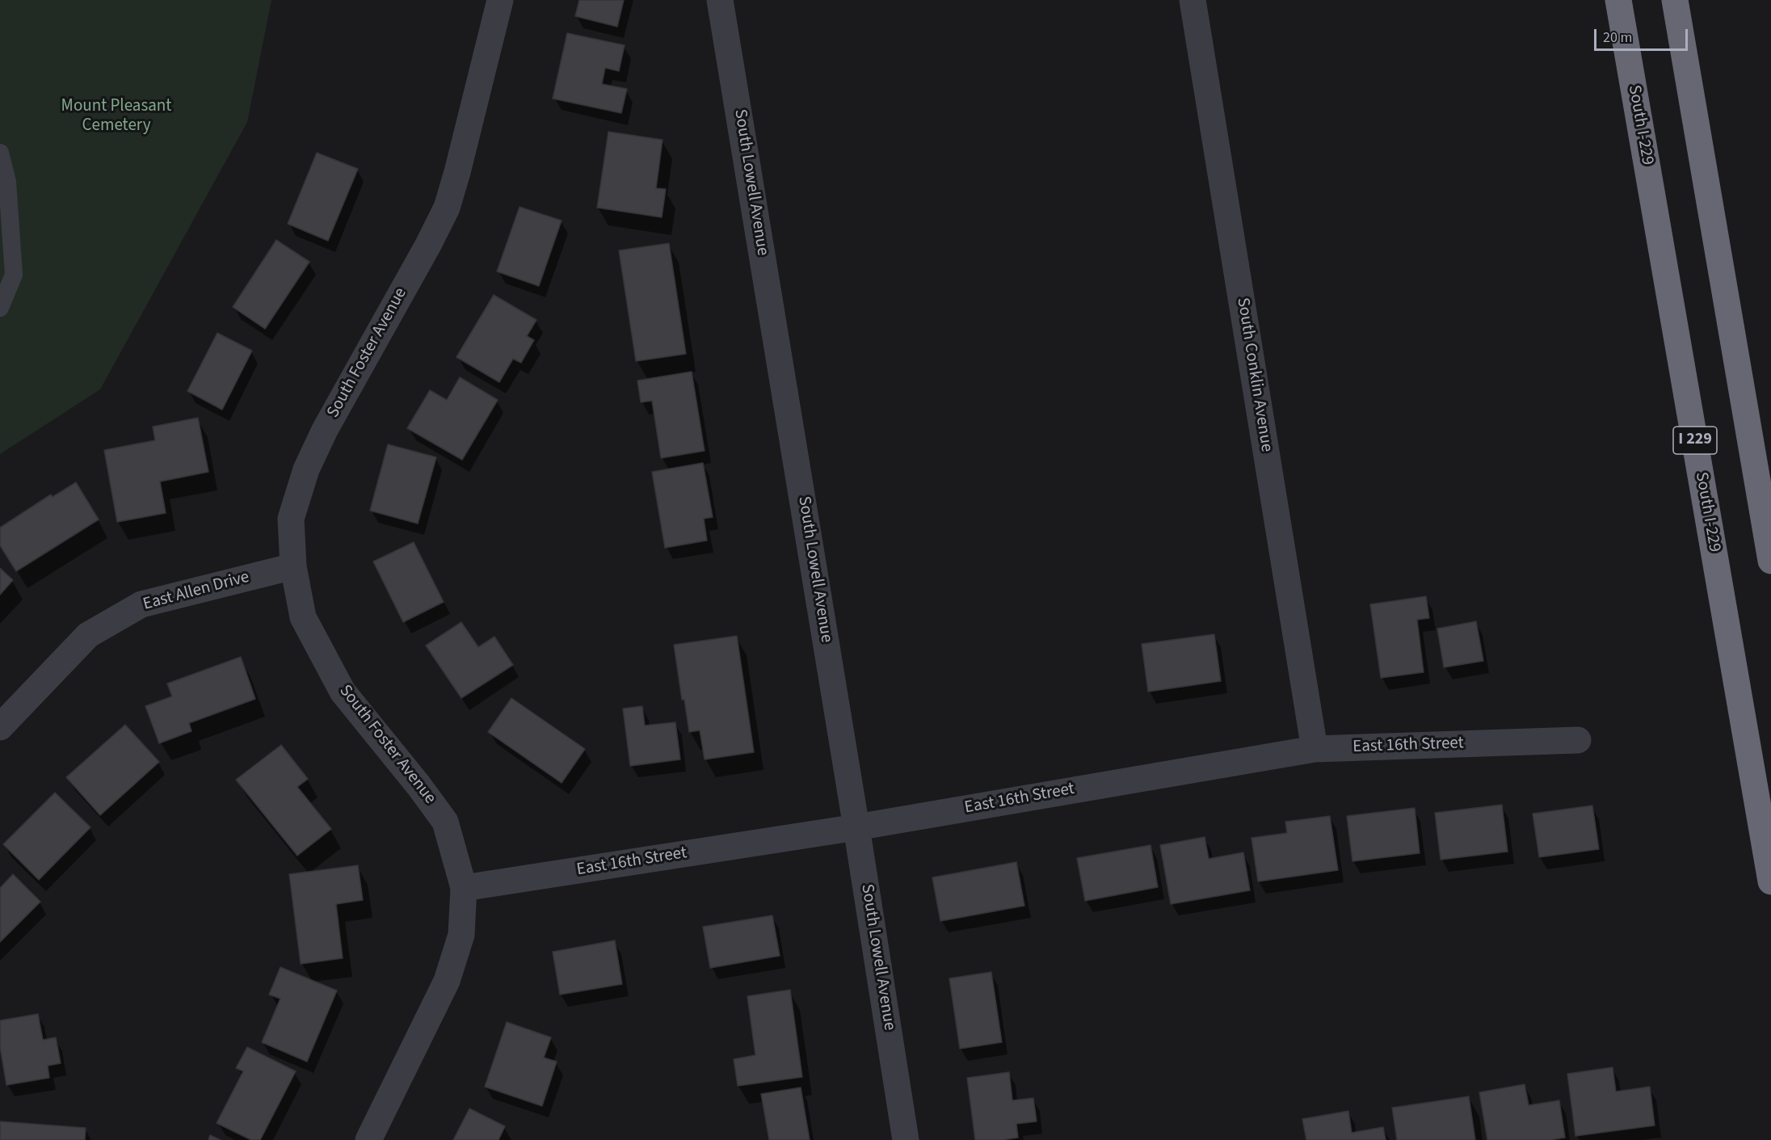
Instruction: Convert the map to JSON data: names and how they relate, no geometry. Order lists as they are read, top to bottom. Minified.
{"streets":{"highway":["South I-229","I 229"],"street":["South Lowell Avenue","South Foster Avenue","South Conklin Avenue","East Allen Drive","East 16th Street"]},"crossings":[["South Lowell Avenue","East 16th Street"],["South Foster Avenue","East Allen Drive"],["South Foster Avenue","East 16th Street"],["South Conklin Avenue","East 16th Street"]],"parks":["Mount Pleasant Cemetery"],"scale_bar":"20 m"}
